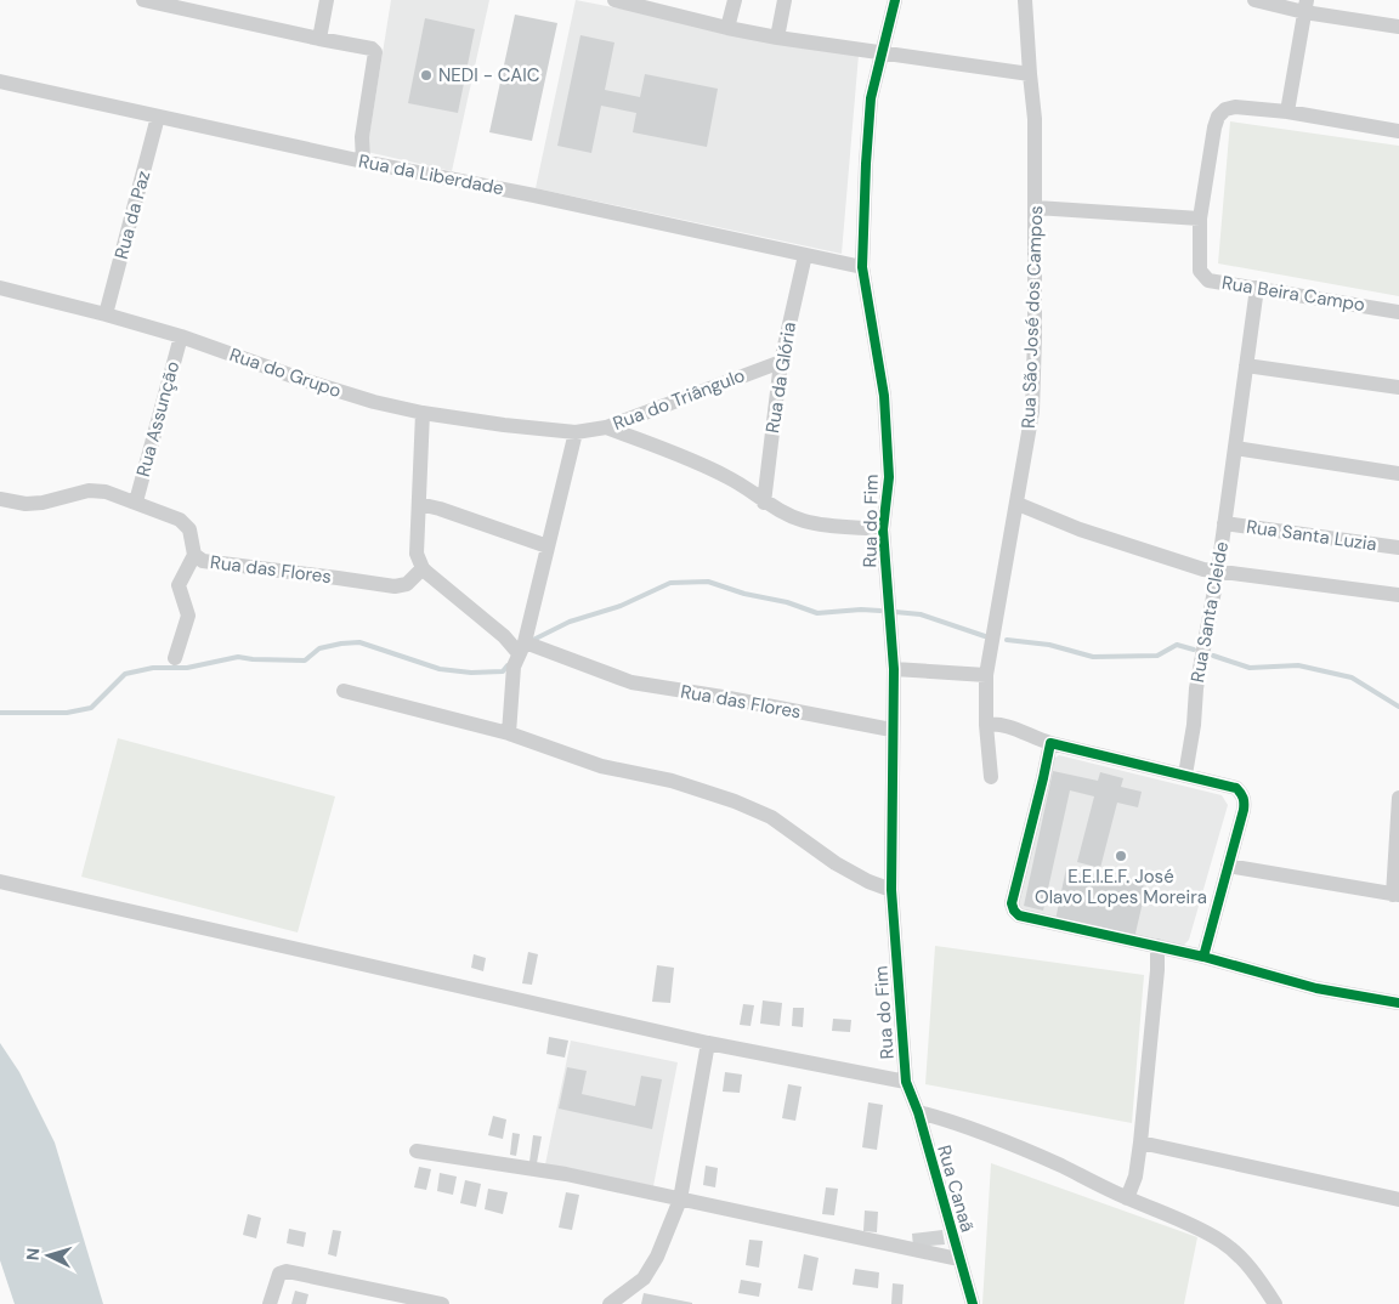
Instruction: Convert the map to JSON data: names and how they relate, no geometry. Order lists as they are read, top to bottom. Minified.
{"streets":{"street":["Rua da Liberdade","Rua da Paz","Rua Beira Campo","Rua São José dos Campos","Rua do Grupo","Rua da Glória","Rua do Triângulo","Rua Assunção","Rua do Fim","Rua Santa Luzia","Rua das Flores","Rua Santa Cleide","Rua Canaã"]},"crossings":[["Rua da Liberdade","Rua da Paz"],["Rua da Liberdade","Rua da Glória"],["Rua da Liberdade","Rua do Fim"],["Rua da Paz","Rua do Grupo"],["Rua Beira Campo","Rua Santa Cleide"],["Rua do Grupo","Rua do Triângulo"],["Rua do Grupo","Rua Assunção"],["Rua da Glória","Rua do Triângulo"],["Rua Assunção","Rua das Flores"],["Rua do Fim","Rua das Flores"],["Rua do Fim","Rua Canaã"],["Rua Santa Luzia","Rua Santa Cleide"]],"places":["NEDI - CAIC","E.E.I.E.F. José Olavo Lopes Moreira"],"north":"left"}
